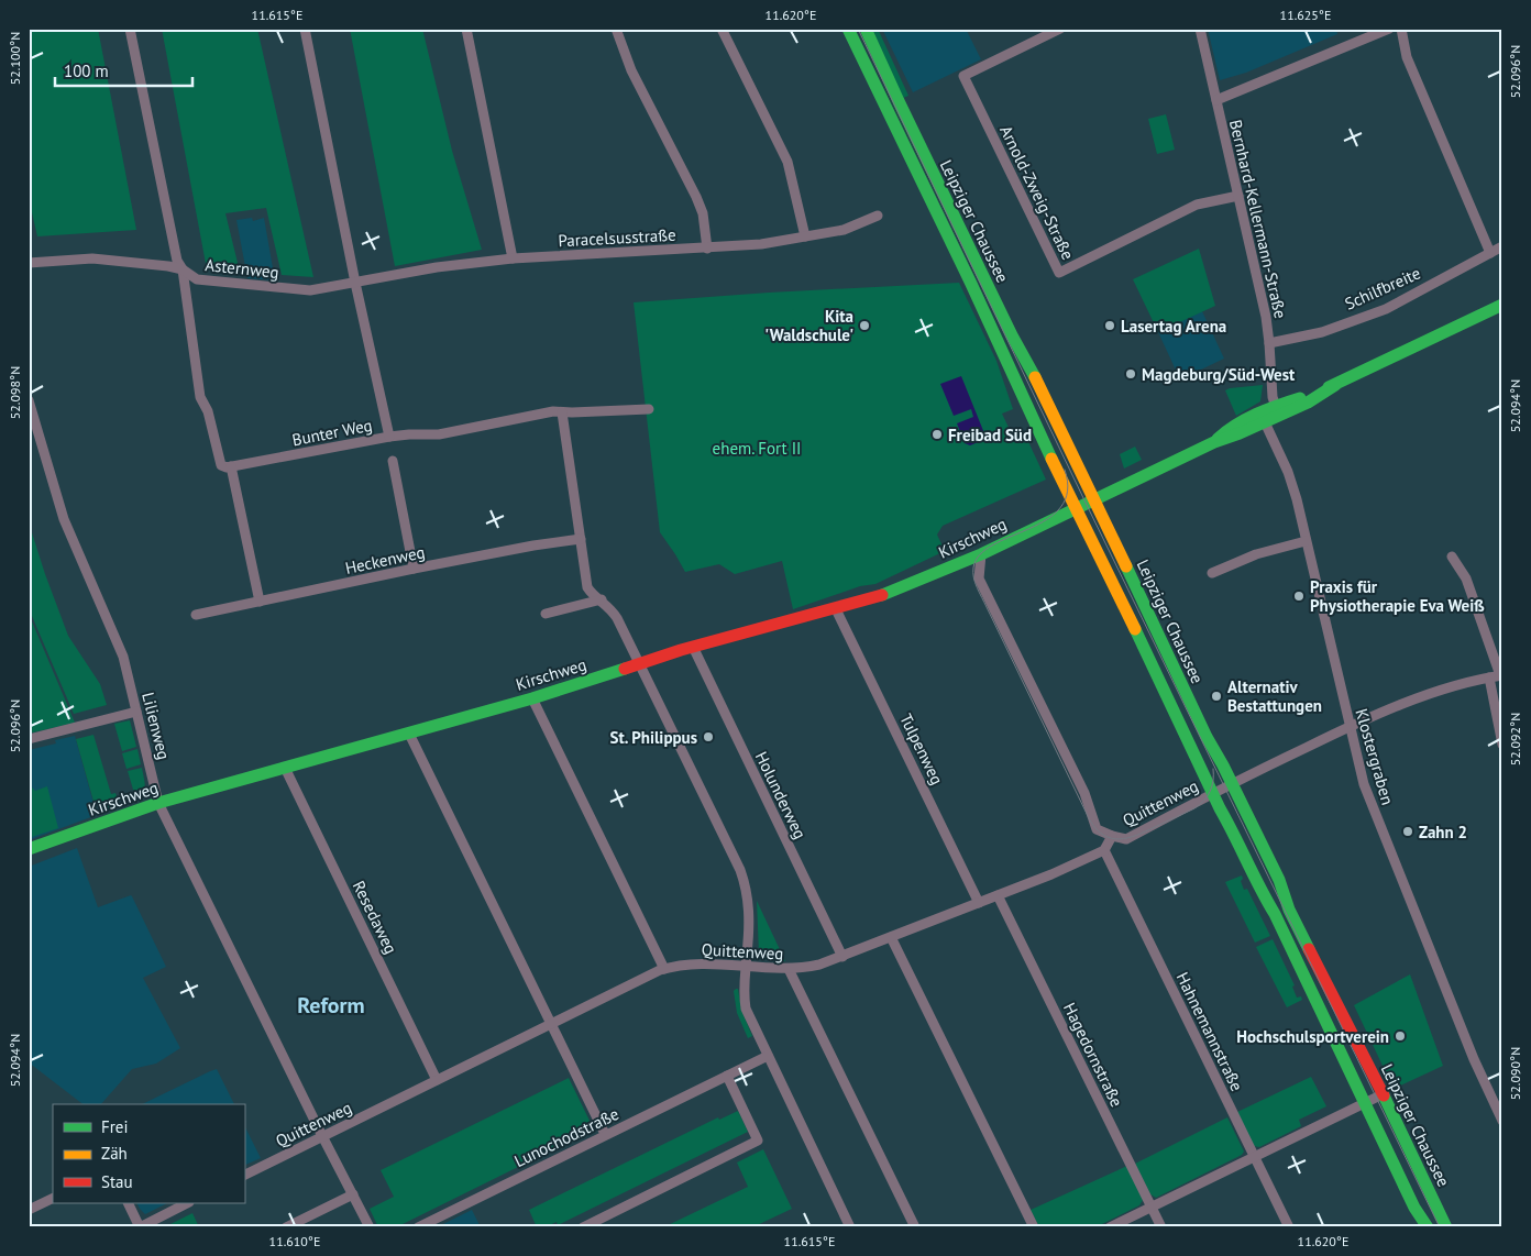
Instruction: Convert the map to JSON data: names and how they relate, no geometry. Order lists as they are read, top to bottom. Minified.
{"streets":{"main road":["Leipziger Chaussee","Kirschweg"],"street":["Arnold-Zweig-Straße","Bernhard-Kellermann-Straße","Paracelsusstraße","Asternweg","Schilfbreite","Bunter Weg","Heckenweg","Lilienweg","Tulpenweg","Klostergraben","Holunderweg","Quittenweg","Resedaweg","Hahnemannstraße","Hagedornstraße","Lunochodstraße"]},"crossings":[["Arnold-Zweig-Straße","Bernhard-Kellermann-Straße"],["Bernhard-Kellermann-Straße","Schilfbreite"],["Leipziger Chaussee","Kirschweg"],["Leipziger Chaussee","Quittenweg"],["Paracelsusstraße","Asternweg"],["Kirschweg","Lilienweg"],["Kirschweg","Tulpenweg"],["Kirschweg","Holunderweg"],["Kirschweg","Resedaweg"],["Lilienweg","Quittenweg"],["Tulpenweg","Quittenweg"],["Klostergraben","Quittenweg"],["Holunderweg","Quittenweg"],["Quittenweg","Resedaweg"],["Quittenweg","Hahnemannstraße"],["Quittenweg","Hagedornstraße"]],"districts":["Reform"],"parks":["ehem. Fort II"],"places":["Kita 'Waldschule'","Lasertag Arena","Magdeburg/Süd-West","Freibad Süd","Praxis für Physiotherapie Eva Weiß","Alternativ Bestattungen","St. Philippus","Zahn 2","Hochschulsportverein"],"legend":["Frei","Zäh","Stau"],"scale_bar":"100 m","coordinates":["11.615°E","11.620°E","11.625°E","52.100°N","52.096°N","52.098°N","52.094°N","52.092°N","52.090°N","11.610°E"]}
